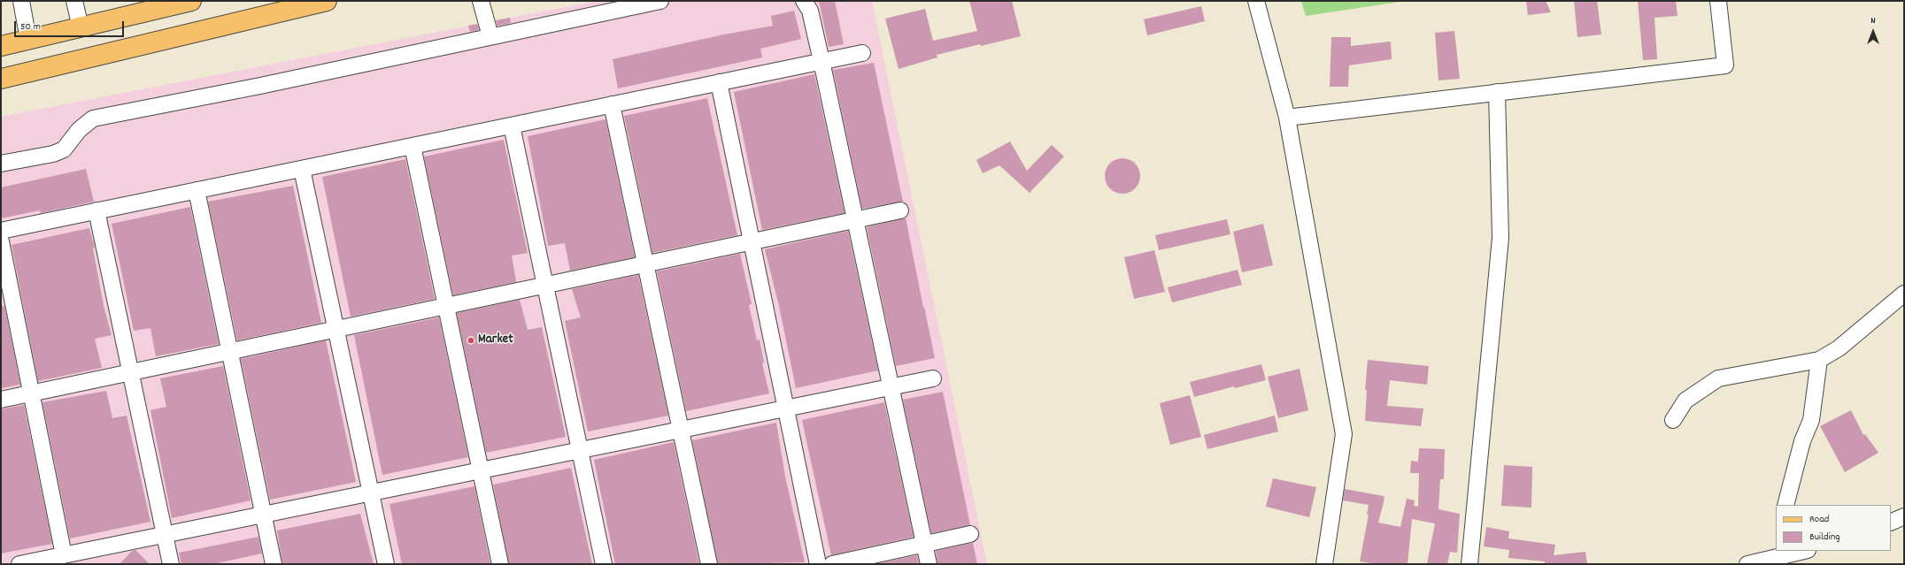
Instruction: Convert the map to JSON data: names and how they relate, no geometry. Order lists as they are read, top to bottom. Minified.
{"places":["Market"],"legend":["Road","Building"],"scale_bar":"50 m","north":"top"}
